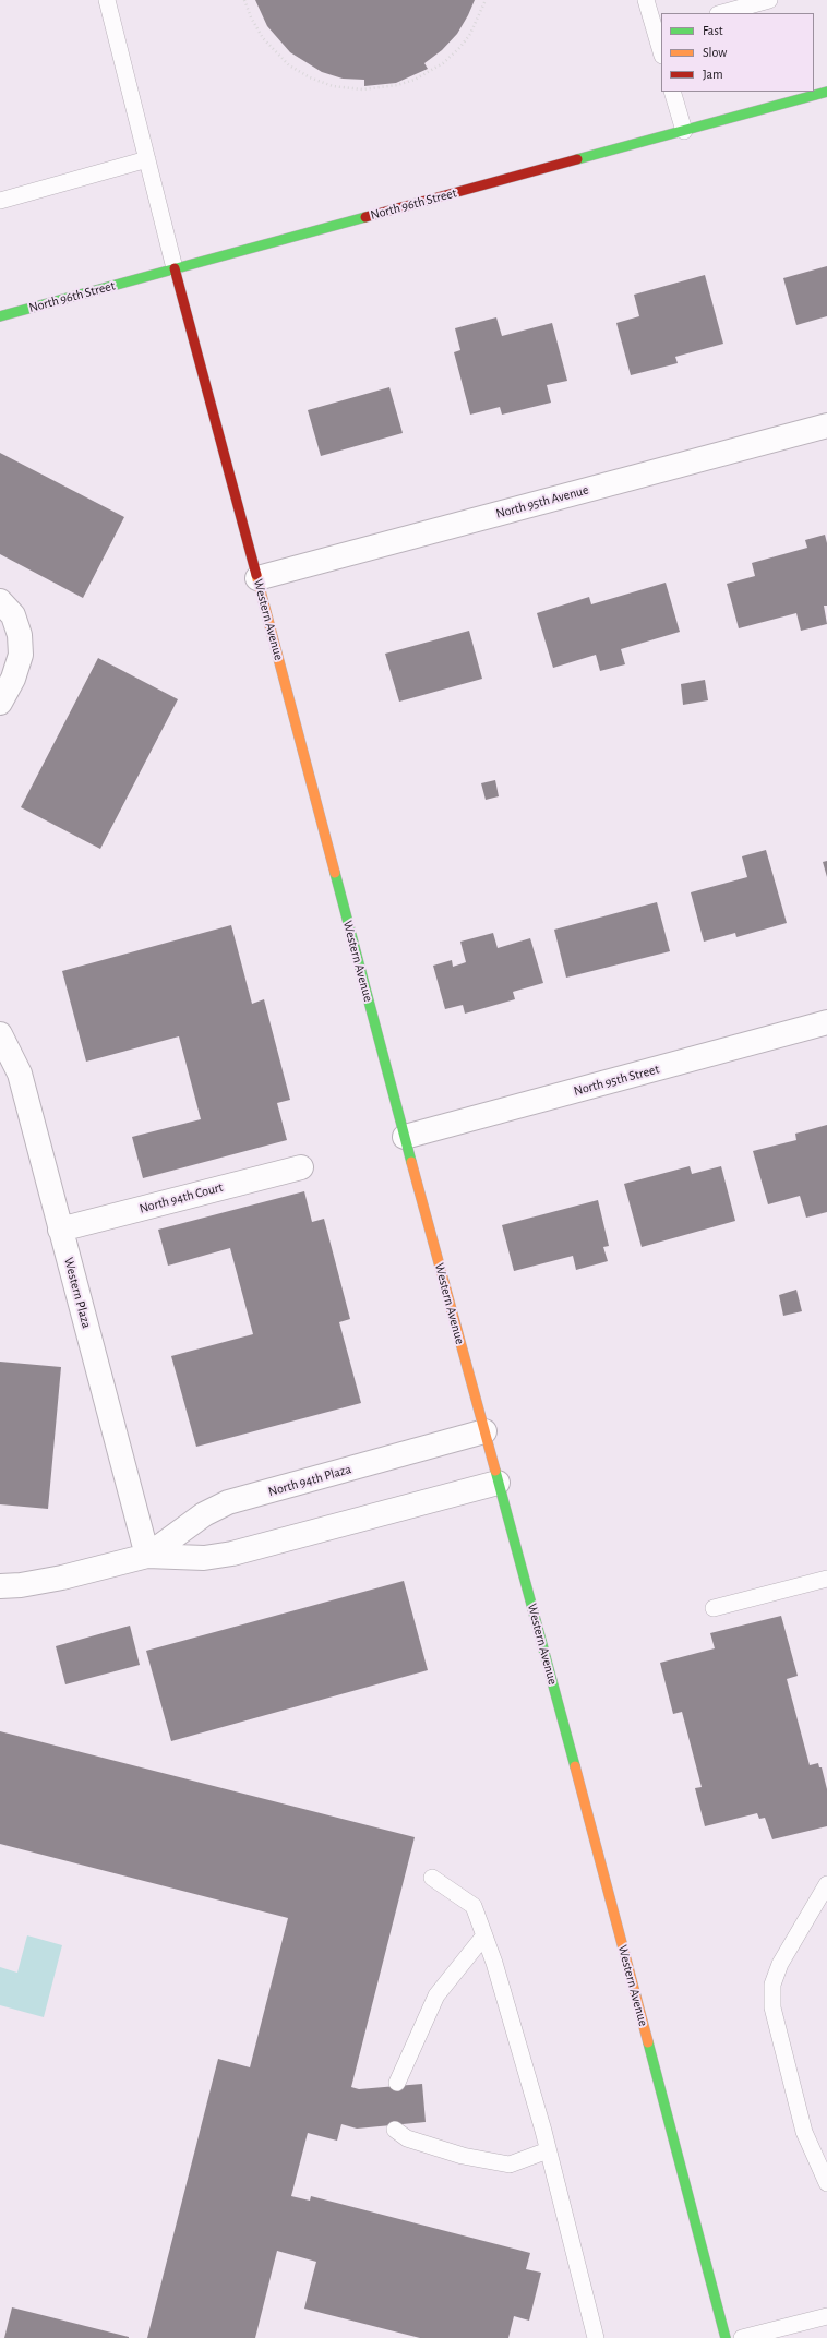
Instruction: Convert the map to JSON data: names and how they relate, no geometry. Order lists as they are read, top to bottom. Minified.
{"streets":{"street":["North 96th Street","North 95th Avenue","Western Avenue","North 95th Street","North 94th Court","Western Plaza","North 94th Plaza"]},"crossings":[["North 96th Street","Western Avenue"],["North 95th Avenue","Western Avenue"],["Western Avenue","North 95th Street"],["Western Avenue","North 94th Plaza"],["North 94th Court","Western Plaza"],["Western Plaza","North 94th Plaza"]],"legend":["Fast","Slow","Jam"]}
